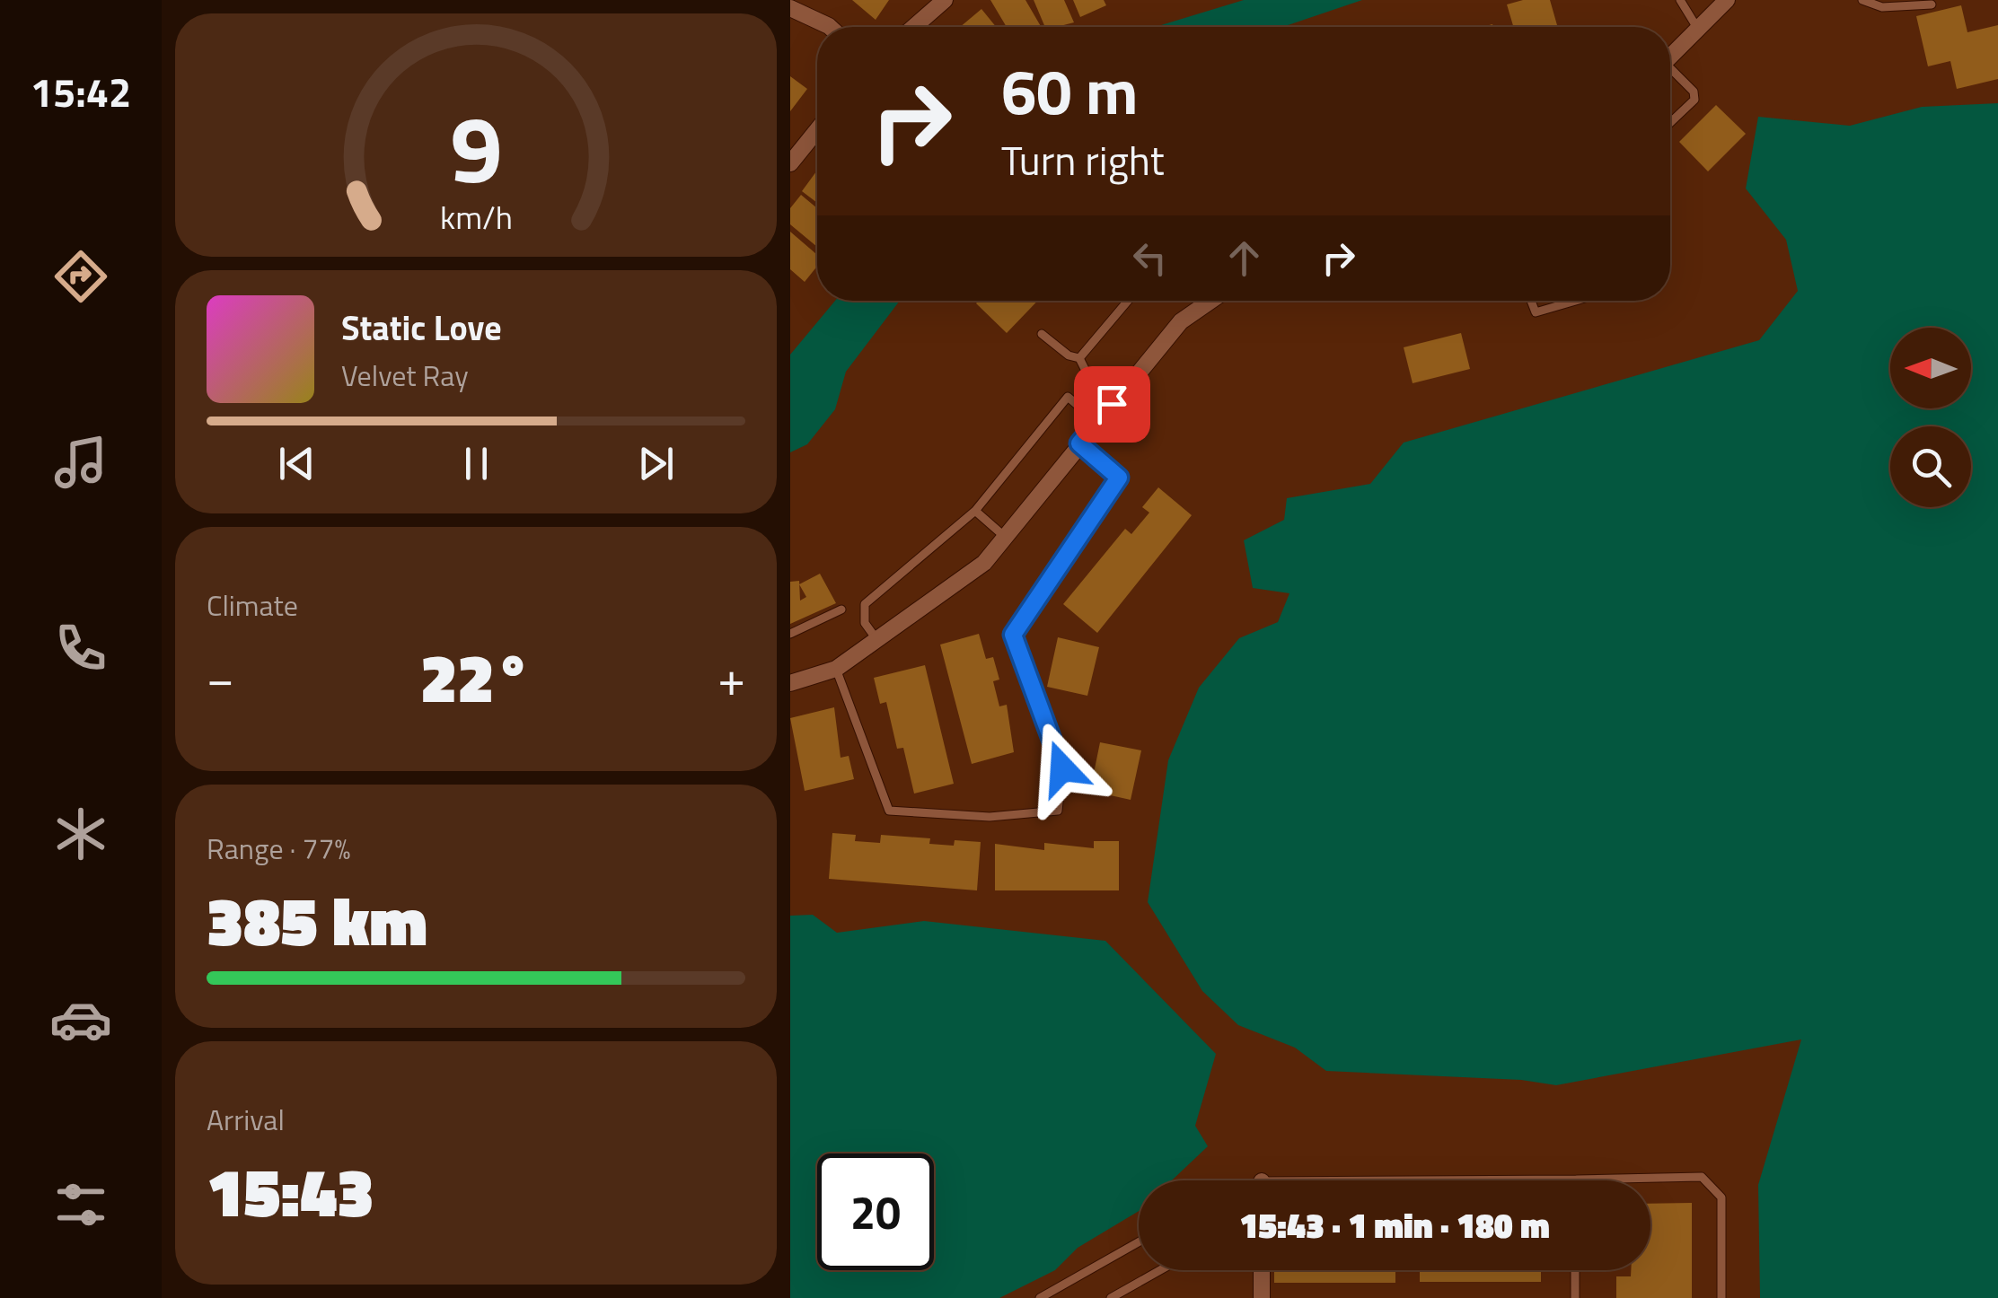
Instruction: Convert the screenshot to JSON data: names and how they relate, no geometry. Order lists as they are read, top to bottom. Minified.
{"north":"left","page":{"tabs":"15:42","turn":["60 m","Turn right"],"song":["Static Love","Velvet Ray"],"tile":["Climate",["Range · 77%","385 km"],["Arrival","15:43"]],"heat":["−","22°","+"],"limit":"20","trip":"15:43 · 1 min · 180 m","gauge":["9","km/h"]}}
